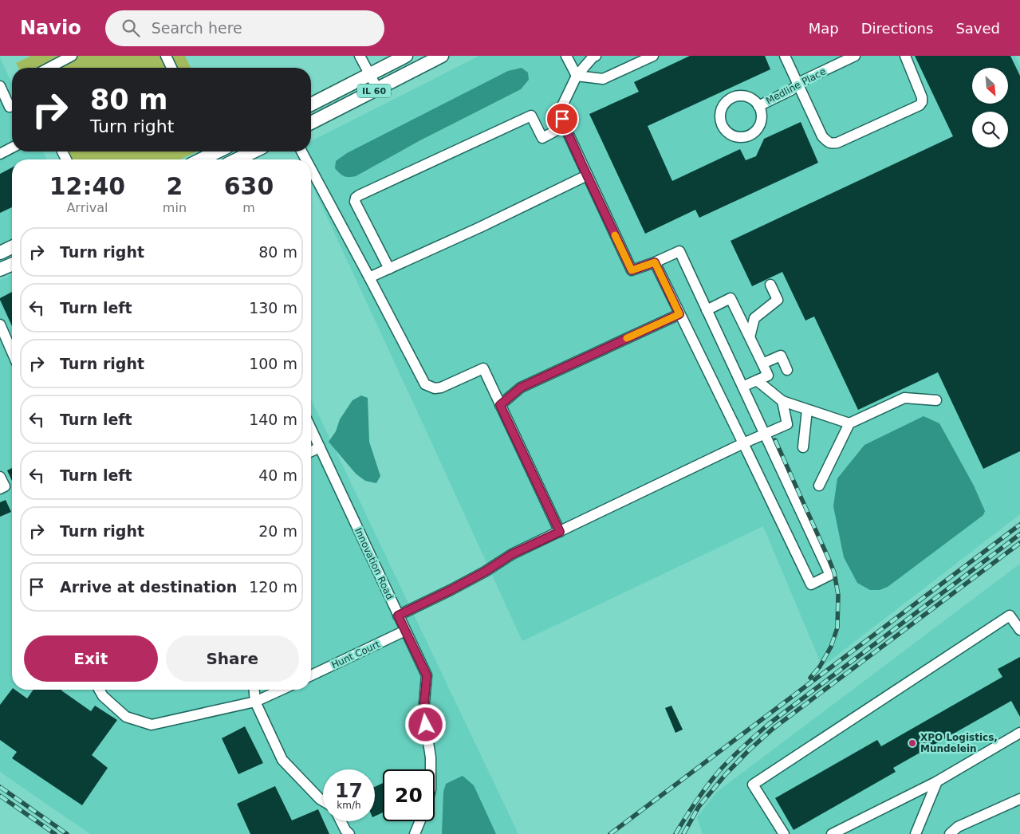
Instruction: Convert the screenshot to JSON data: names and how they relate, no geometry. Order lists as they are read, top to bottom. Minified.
{"streets":{"main road":["IL 60"],"lane":["Medline Place","Innovation Road","Hunt Court"]},"crossings":[["Innovation Road","Hunt Court"]],"places":["XPO Logistics, Mundelein"],"north":"bottom right","page":{"header":"Navio","search":"Search here","nav":["Map","Directions","Saved"],"turn":["80 m","Turn right"],"eta":["12:40","Arrival","2","min","630","m"],"list":[{"name":"Turn right","value":"80 m"},{"name":"Turn left","value":"130 m"},{"name":"Turn right","value":"100 m"},{"name":"Turn left","value":"140 m"},{"name":"Turn left","value":"40 m"},{"name":"Turn right","value":"20 m"},{"name":"Arrive at destination","value":"120 m"}],"buttons":["Exit","Share"],"speed":"17 km/h","limit":"20"}}
